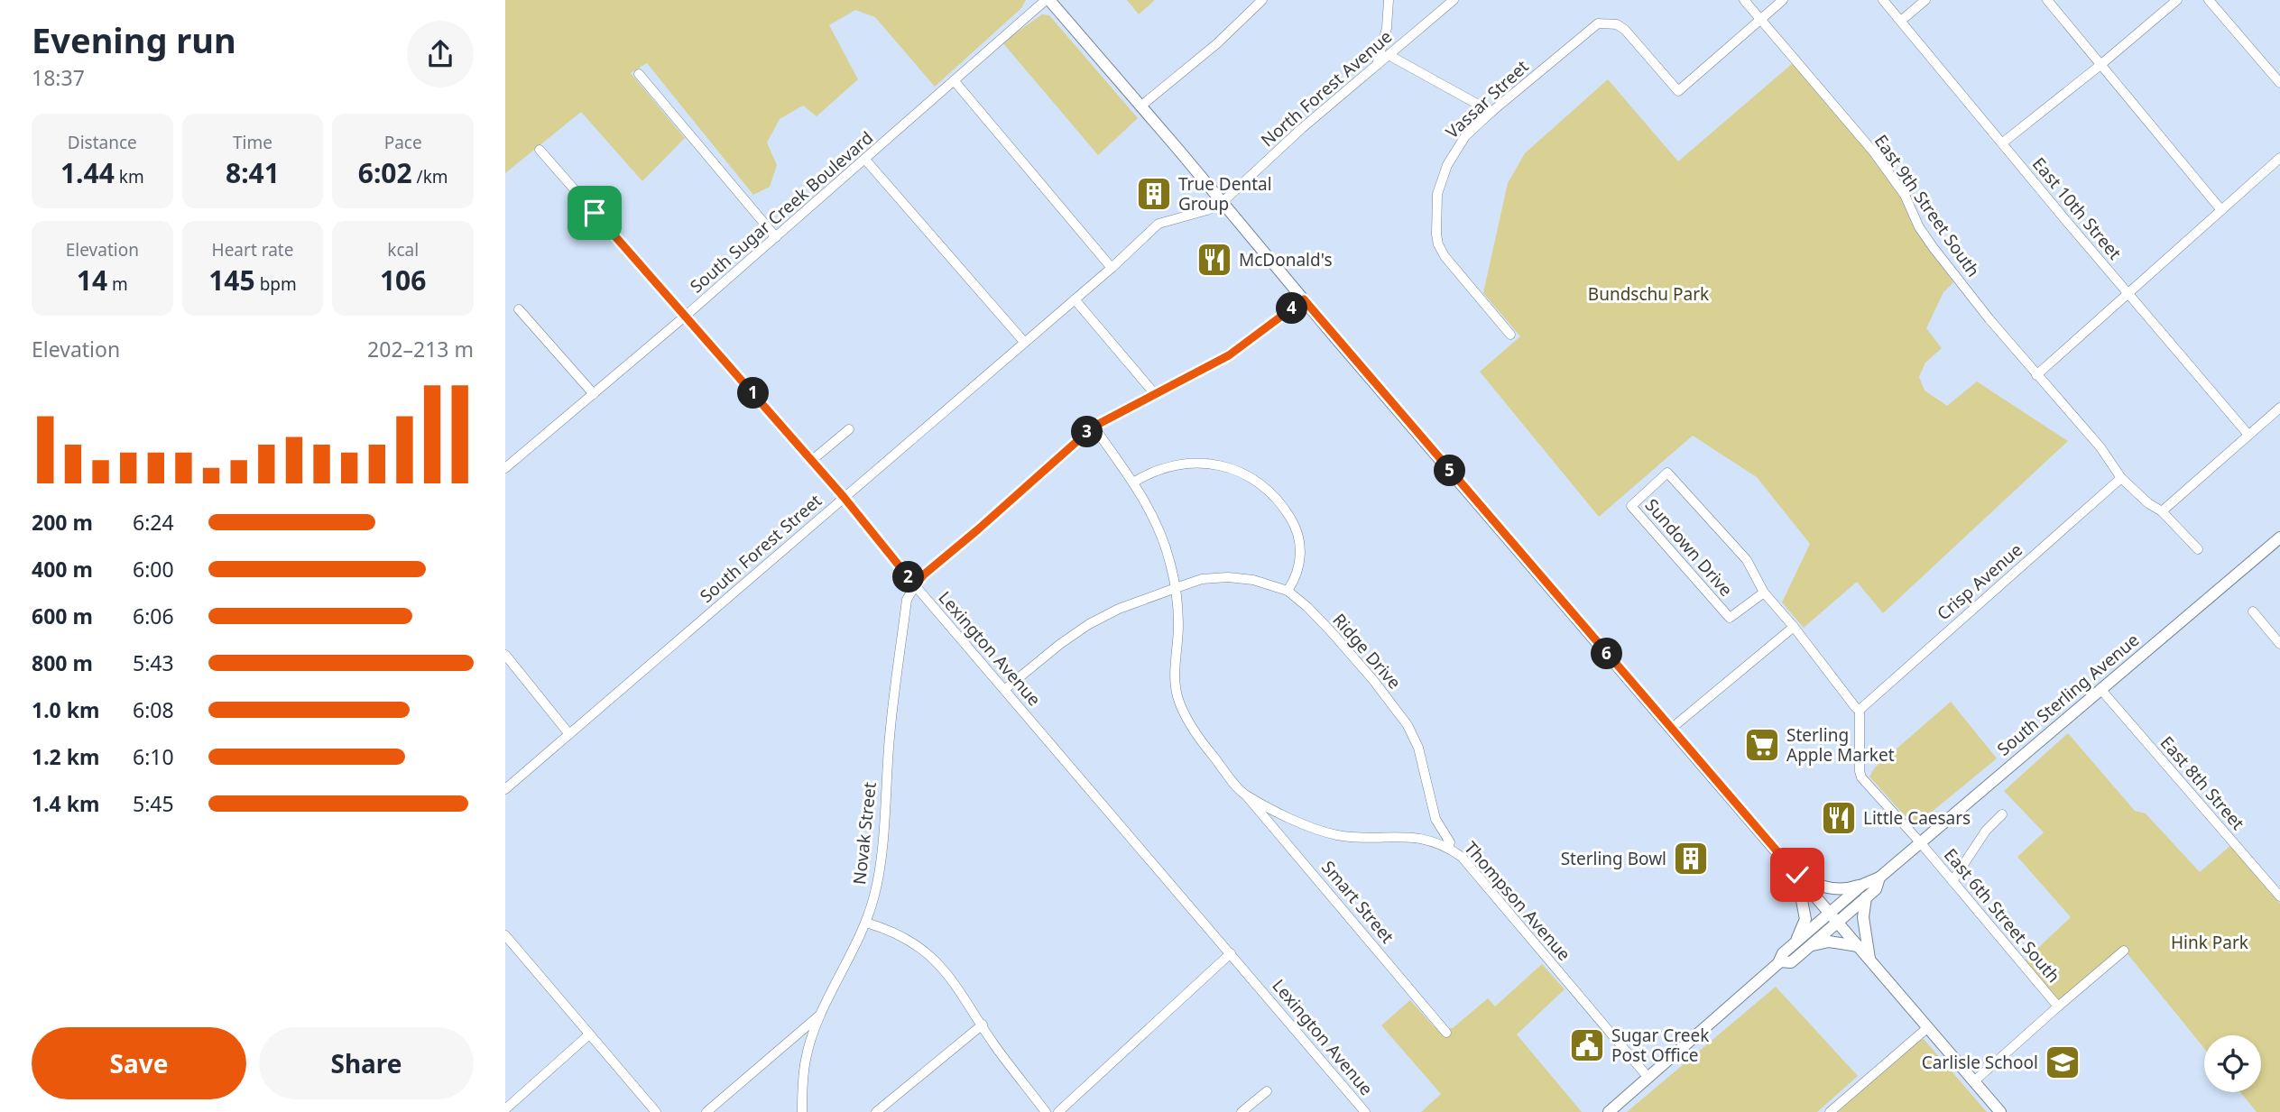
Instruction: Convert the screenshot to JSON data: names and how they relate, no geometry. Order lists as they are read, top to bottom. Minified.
{"streets":{"main road":["South Sterling Avenue"],"street":["North Forest Avenue","Vassar Street","East 9th Street South","East 10th Street","South Sugar Creek Boulevard","Sundown Drive","South Forest Street","Crisp Avenue","Lexington Avenue","Ridge Drive","East 8th Street","Novak Street","Thompson Avenue","Smart Street","East 6th Street South"]},"crossings":[["North Forest Avenue","South Forest Street"],["Vassar Street","East 9th Street South"],["East 9th Street South","Crisp Avenue"],["South Sugar Creek Boulevard","Lexington Avenue"],["South Forest Street","Lexington Avenue"],["Crisp Avenue","East 6th Street South"],["Lexington Avenue","Ridge Drive"],["Lexington Avenue","Novak Street"],["Ridge Drive","Thompson Avenue"],["South Sterling Avenue","East 8th Street"],["South Sterling Avenue","Thompson Avenue"],["South Sterling Avenue","East 6th Street South"],["Thompson Avenue","Smart Street"]],"parks":["Bundschu Park","Hink Park"],"places":{"building":["True Dental Group","Sterling Bowl"],"restaurant":["McDonald's","Little Caesars"],"supermarket":["Sterling Apple Market"],"public building":["Sugar Creek Post Office"],"school or university":["Carlisle School"]},"page":{"heading":["Evening run","18:37"],"stats":[["Distance","1.44 km"],["Time","8:41"],["Pace","6:02 /km"],["Elevation","14 m"],["Heart rate","145 bpm"],["kcal","106"]],"pins":["4","1","3","5","2","6"],"chart":["Elevation","202–213 m"],"list":[{"name":"200 m","note":"6:24"},{"name":"400 m","note":"6:00"},{"name":"600 m","note":"6:06"},{"name":"800 m","note":"5:43"},{"name":"1.0 km","note":"6:08"},{"name":"1.2 km","note":"6:10"},{"name":"1.4 km","note":"5:45"}],"buttons":["Save","Share"]}}
